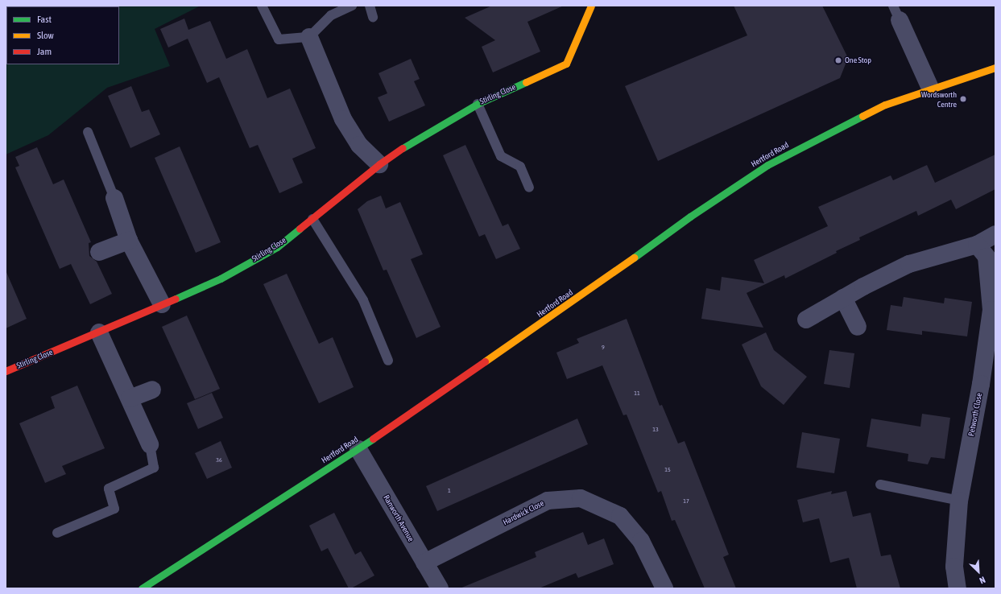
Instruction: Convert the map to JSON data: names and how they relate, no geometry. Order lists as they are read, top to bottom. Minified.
{"streets":{"street":["Stirling Close","Hertford Road","Petworth Close","Hardwick Close","Ranworth Avenue"]},"crossings":[["Hertford Road","Ranworth Avenue"],["Hardwick Close","Ranworth Avenue"]],"places":["One Stop","Wordsworth Centre"],"house_numbers":["9","11","13","36","15","1","17"],"legend":["Fast","Slow","Jam"],"north":"bottom right"}
